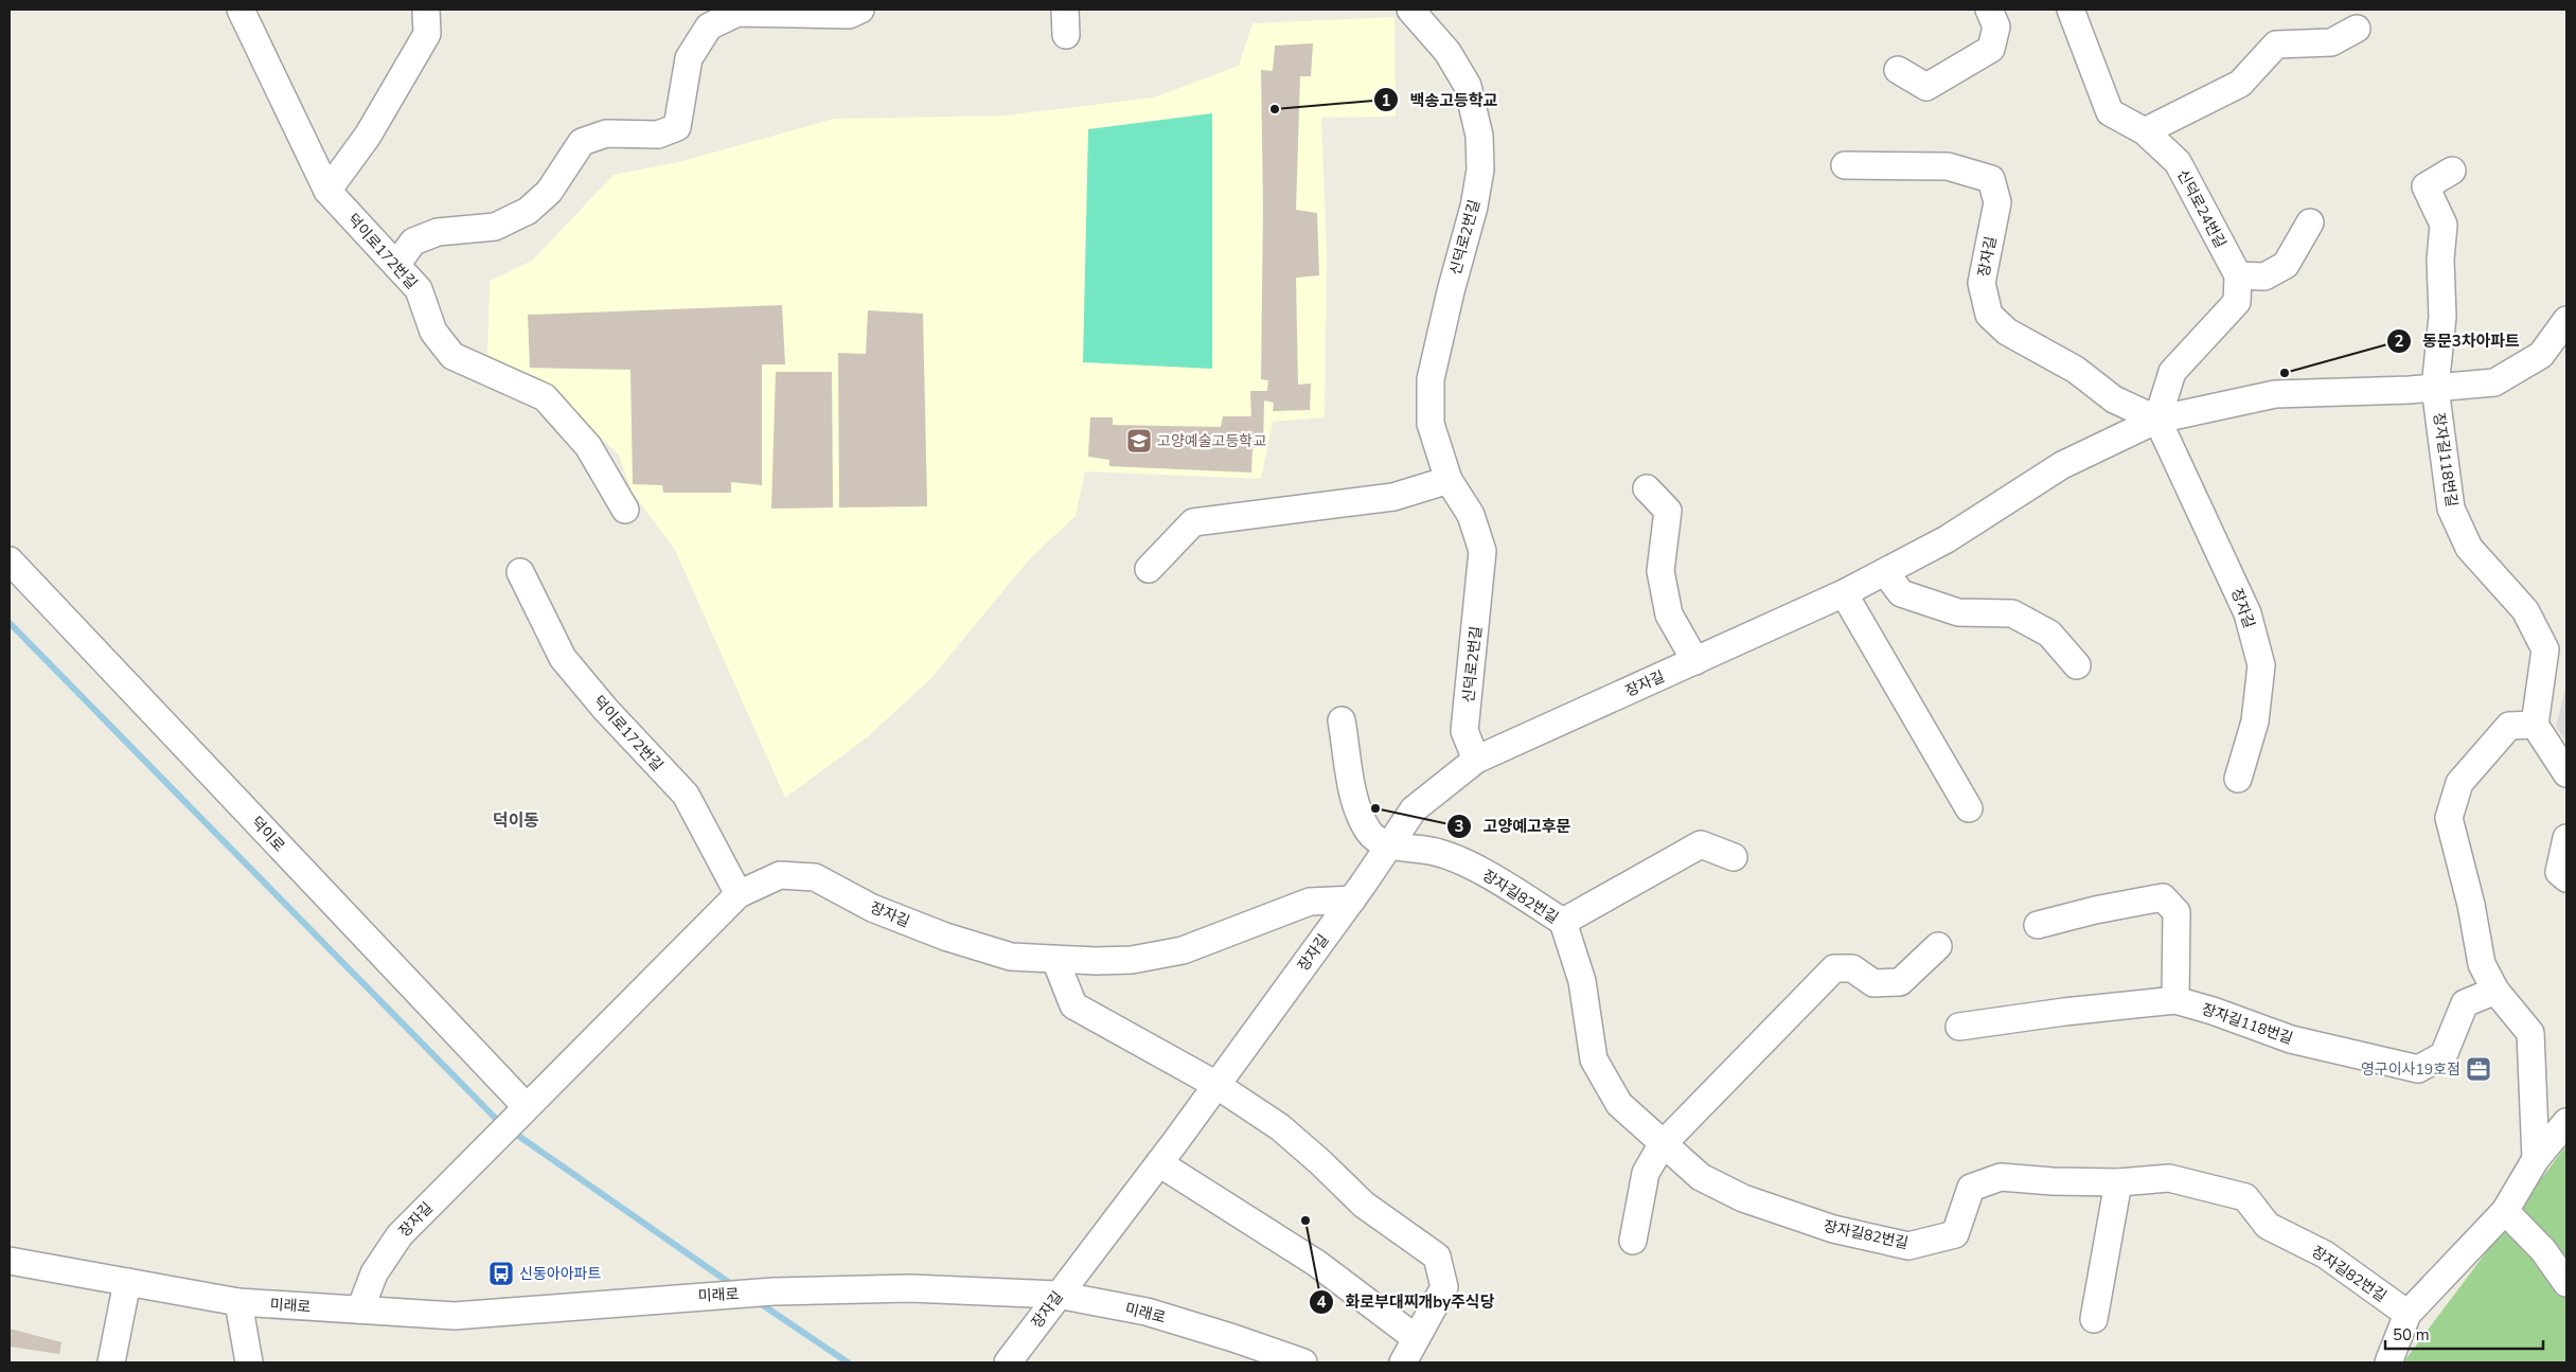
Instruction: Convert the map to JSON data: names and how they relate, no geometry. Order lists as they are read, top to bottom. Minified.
{"streets":{"street":["신덕로24번길","신덕로2번길","덕이로172번길","장자길","장자길118번길","덕이로","장자길82번길","미래로"]},"crossings":[["신덕로2번길","장자길"],["덕이로172번길","장자길"],["장자길","장자길118번길"],["장자길","덕이로"],["장자길","장자길82번길"],["장자길","미래로"]],"districts":["덕이동"],"places":{"other":["백송고등학교","동문3차아파트","고양예고후문","화로부대찌개by주식당"],"school or university":["고양예술고등학교"],"office":["영구이사19호점"],"bus stop":["신동아아파트"]},"scale_bar":"50 m"}
